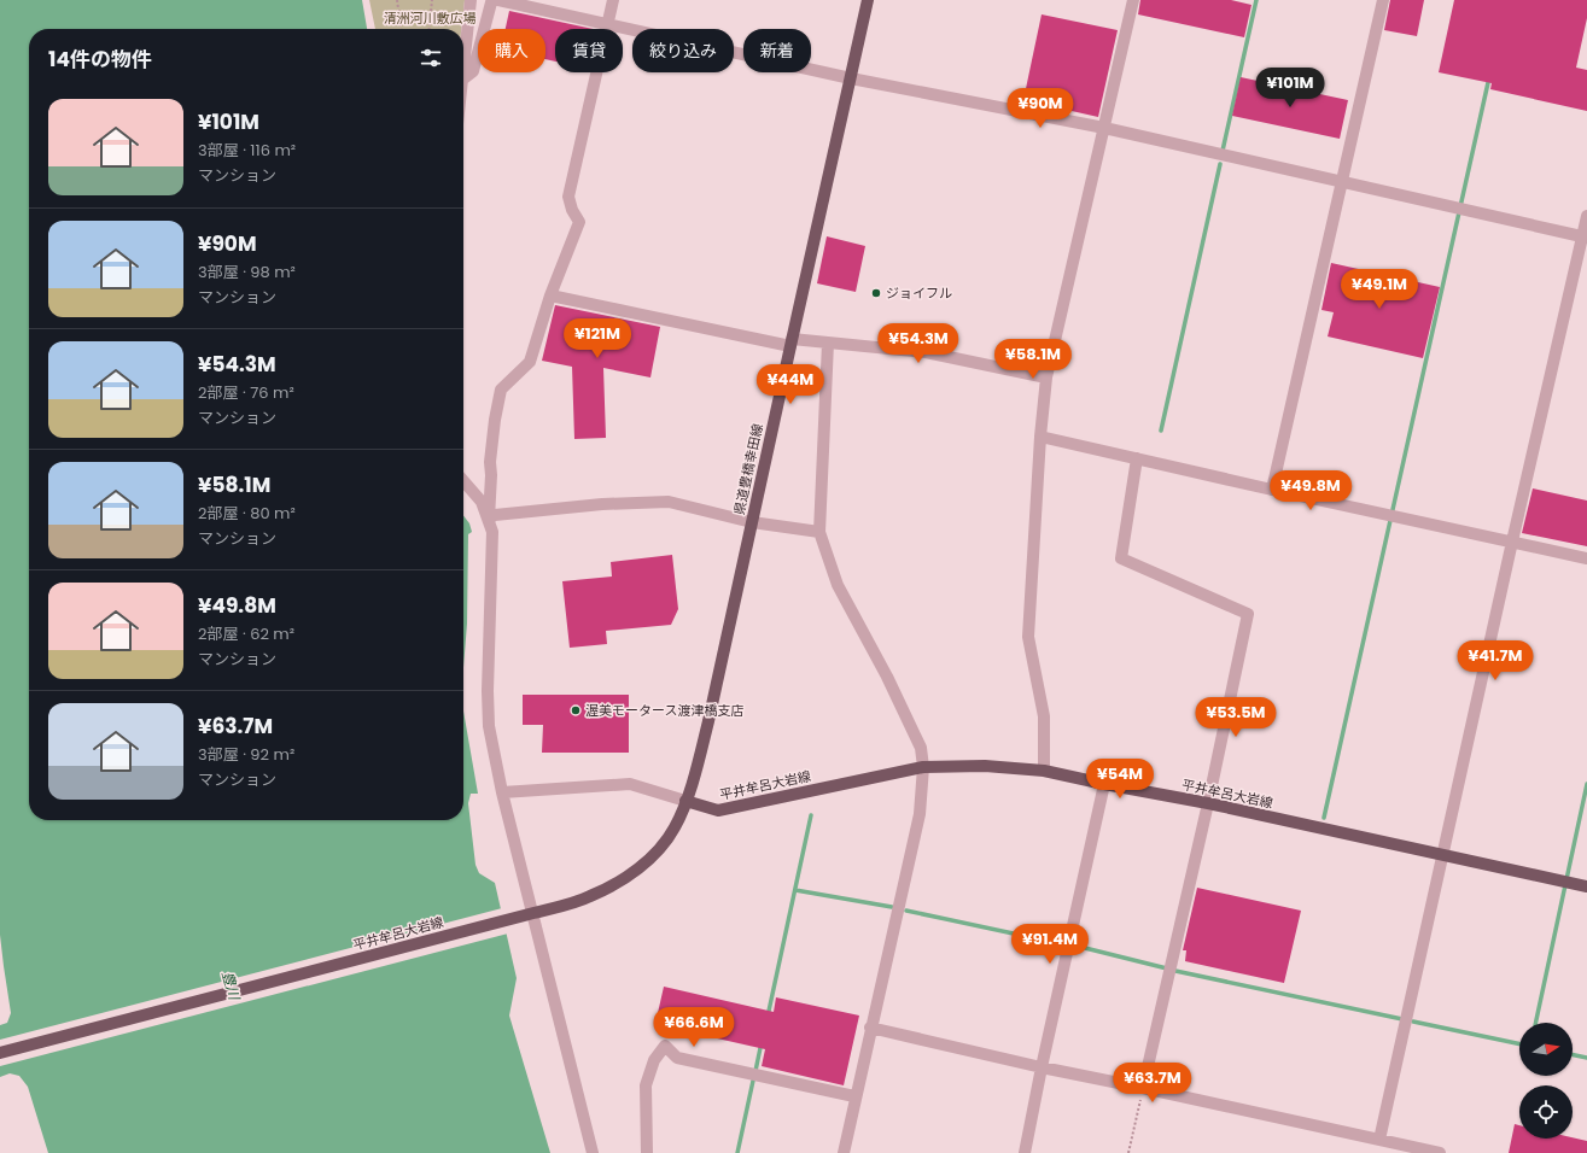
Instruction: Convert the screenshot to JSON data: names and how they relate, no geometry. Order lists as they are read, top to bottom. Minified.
{"streets":{"main road":["県道豊橋幸田線","平井牟呂大岩線"]},"crossings":[["県道豊橋幸田線","平井牟呂大岩線"]],"water":["豊川"],"parks":["清洲河川敷広場"],"places":["ジョイフル","渥美モータース渡津橋支店"],"north":"right","page":{"chip":["購入","賃貸","絞り込み","新着"],"heading":"14件の物件","price":["¥101M","¥90M","¥49.1M","¥121M","¥54.3M","¥58.1M","¥44M","¥49.8M","¥41.7M","¥53.5M","¥54M","¥91.4M","¥66.6M","¥63.7M"],"list":[{"name":"¥101M","note":"3部屋 · 116 m² · マンション"},{"name":"¥90M","note":"3部屋 · 98 m² · マンション"},{"name":"¥54.3M","note":"2部屋 · 76 m² · マンション"},{"name":"¥58.1M","note":"2部屋 · 80 m² · マンション"},{"name":"¥49.8M","note":"2部屋 · 62 m² · マンション"},{"name":"¥63.7M","note":"3部屋 · 92 m² · マンション"}]}}
